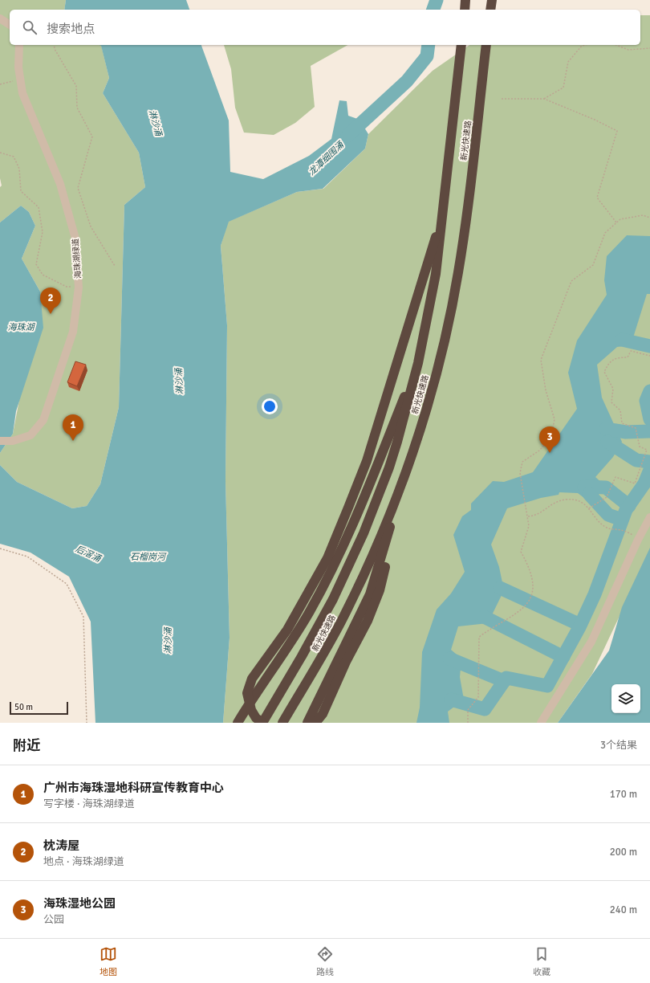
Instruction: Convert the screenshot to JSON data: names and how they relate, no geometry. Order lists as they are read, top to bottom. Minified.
{"streets":{"highway":["新光快速路"],"street":["海珠湖绿道"]},"water":["淋沙涌","龙潭细围涌","海珠湖","后滘涌","石榴岗河"],"scale_bar":"50 m","page":{"search":"搜索地点","pins":["2","1","3"],"scale":"50 m","heading":["附近","3个结果"],"list":[{"mark":"1","name":"广州市海珠湿地科研宣传教育中心","note":"写字楼 · 海珠湖绿道","value":"170 m"},{"mark":"2","name":"枕涛屋","note":"地点 · 海珠湖绿道","value":"200 m"},{"mark":"3","name":"海珠湿地公园","note":"公园","value":"240 m"}],"nav":["地图","路线","收藏"]}}
